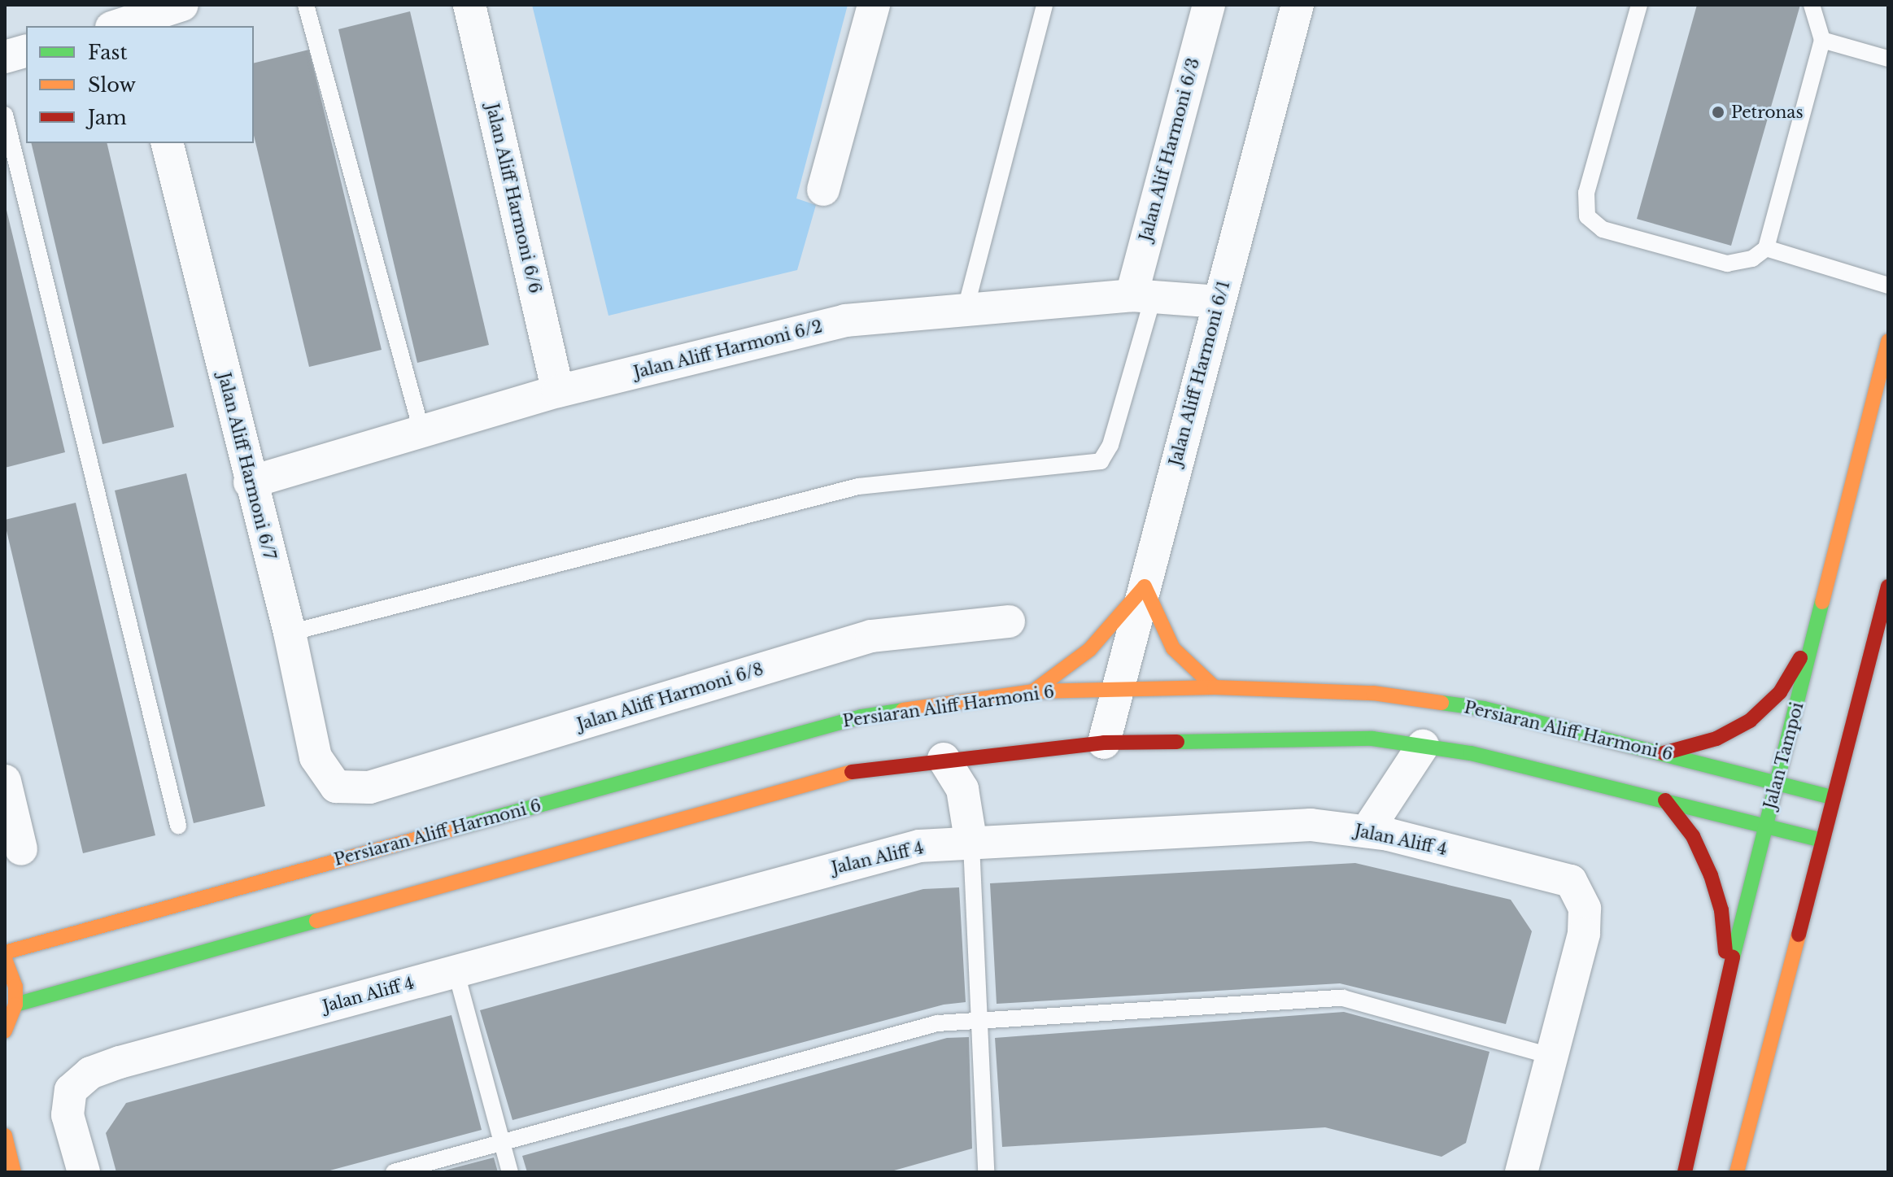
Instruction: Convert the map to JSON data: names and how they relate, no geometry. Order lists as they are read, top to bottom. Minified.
{"streets":{"street":["Jalan Alif Harmoni 6/3","Jalan Aliff Harmoni 6/6","Jalan Aliff Harmoni 6/2","Jalan Aliff Harmoni 6/1","Jalan Aliff Harmoni 6/7","Jalan Aliff Harmoni 6/8","Persiaran Aliff Harmoni 6","Jalan Tampoi","Jalan Aliff 4"]},"crossings":[["Jalan Alif Harmoni 6/3","Jalan Aliff Harmoni 6/2"],["Jalan Aliff Harmoni 6/6","Jalan Aliff Harmoni 6/2"],["Jalan Aliff Harmoni 6/2","Jalan Aliff Harmoni 6/1"],["Jalan Aliff Harmoni 6/2","Jalan Aliff Harmoni 6/7"],["Jalan Aliff Harmoni 6/1","Persiaran Aliff Harmoni 6"],["Jalan Aliff Harmoni 6/7","Jalan Aliff Harmoni 6/8"],["Persiaran Aliff Harmoni 6","Jalan Tampoi"]],"places":["Petronas"],"legend":["Fast","Slow","Jam"]}
